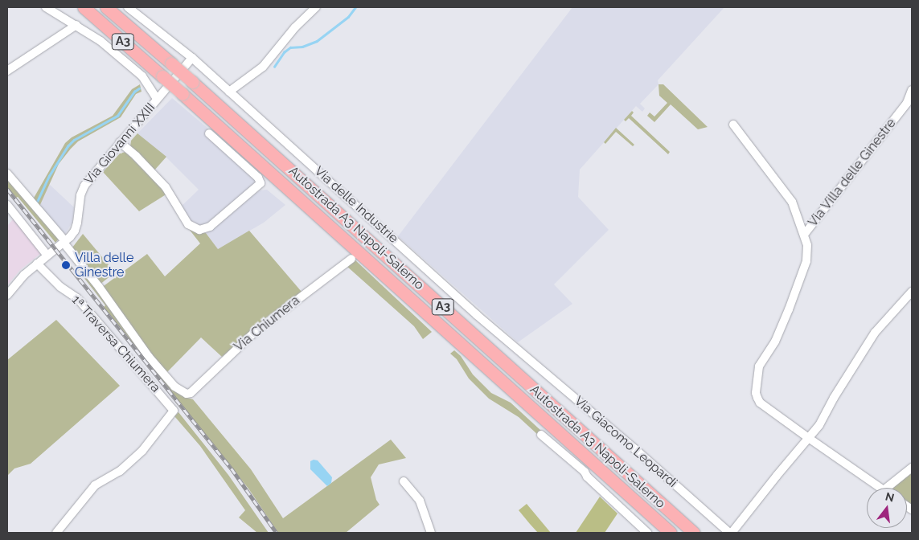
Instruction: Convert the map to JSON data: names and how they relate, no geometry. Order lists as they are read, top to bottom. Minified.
{"streets":{"highway":["A3","Autostrada A3 Napoli-Salerno"],"street":["Via Giovanni XXIII","Via Villa delle Ginestre","Via delle Industrie","Via Chiumera","1ª Traversa Chiumera","Via Giacomo Leopardi"]},"crossings":[["Via Giovanni XXIII","Via delle Industrie"],["Via Giovanni XXIII","Via Chiumera"],["Via Giovanni XXIII","1ª Traversa Chiumera"],["Via delle Industrie","Via Giacomo Leopardi"]],"places":["Villa delle Ginestre"],"north":"top"}
